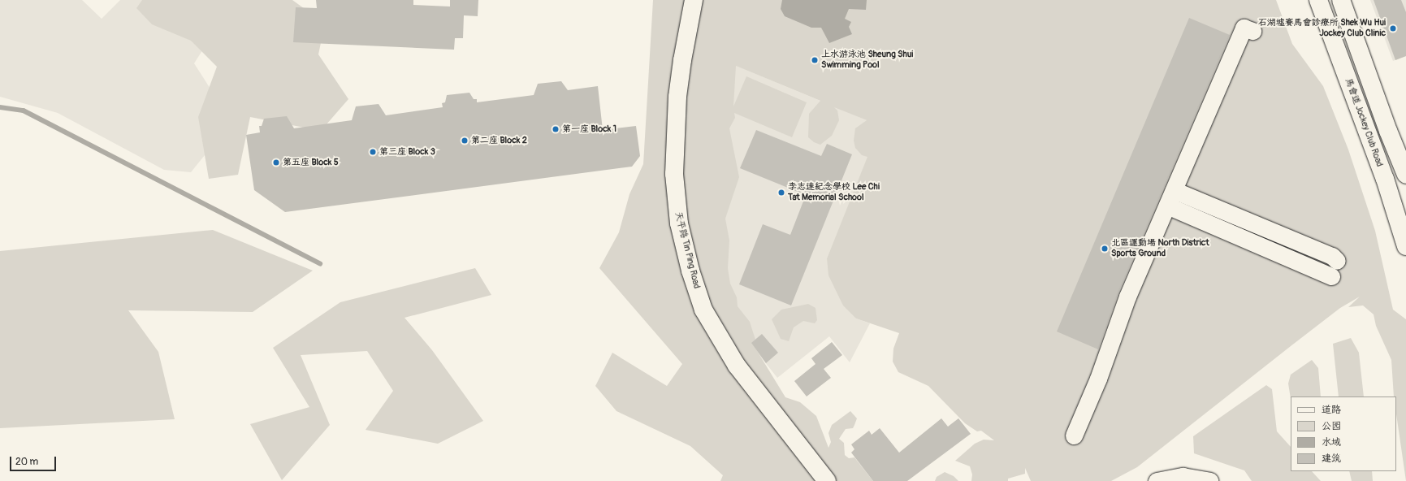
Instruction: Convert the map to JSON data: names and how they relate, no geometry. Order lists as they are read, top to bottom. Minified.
{"streets":{"street":["馬會道 Jockey Club Road","天平路 Tin Ping Road"]},"places":["石湖墟賽馬會診療所 Shek Wu Hui Jockey Club Clinic","上水游泳池 Sheung Shui Swimming Pool","第一座 Block 1","第二座 Block 2","第三座 Block 3","第五座 Block 5","李志達紀念學校 Lee Chi Tat Memorial School","北區運動場 North District Sports Ground"],"legend":["道路","公园","水域","建筑"],"scale_bar":"20 m"}
